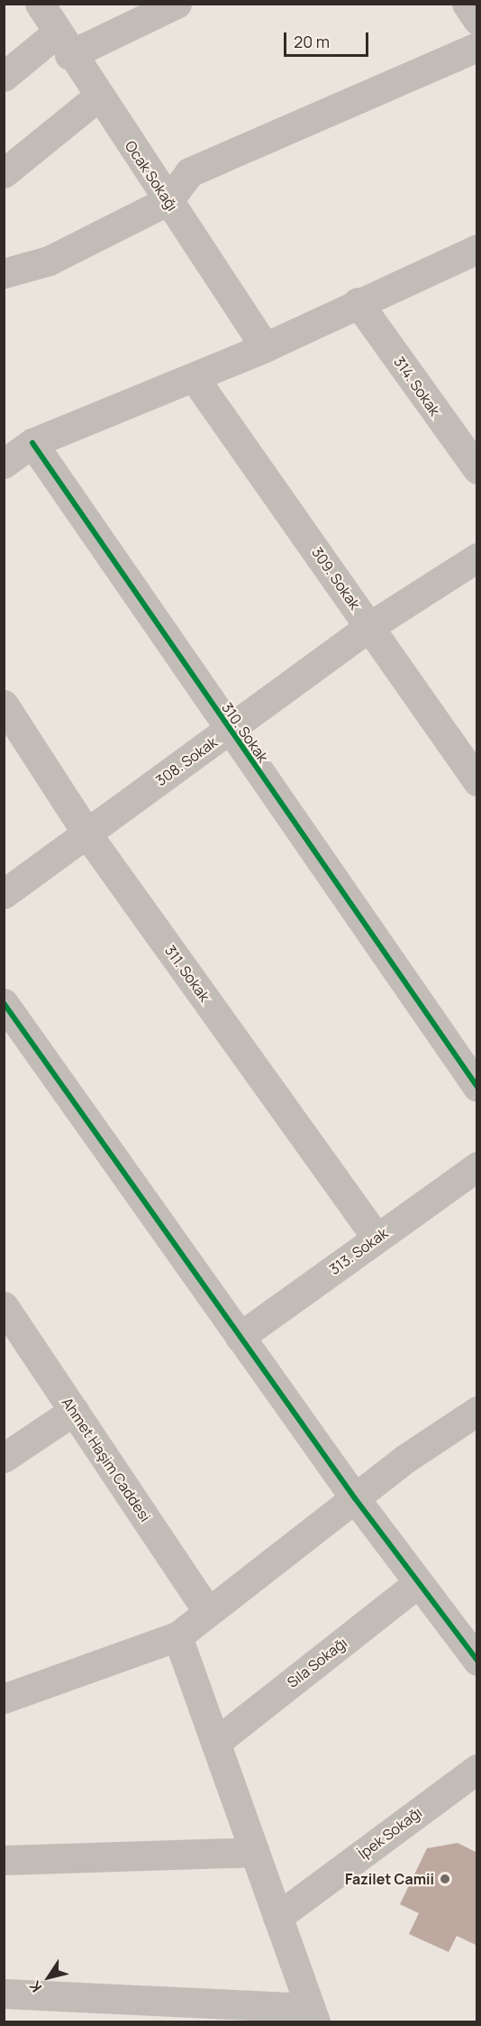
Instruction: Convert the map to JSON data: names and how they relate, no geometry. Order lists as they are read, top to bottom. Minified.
{"streets":{"street":["Ocak Sokağı","314. Sokak","309. Sokak","310. Sokak","308. Sokak","311. Sokak","313. Sokak","Ahmet Haşim Caddesi","Sıla Sokağı","İpek Sokağı"]},"crossings":[["309. Sokak","308. Sokak"],["310. Sokak","308. Sokak"],["308. Sokak","311. Sokak"],["311. Sokak","313. Sokak"]],"places":["Fazilet Camii"],"scale_bar":"20 m","north":"bottom left"}
